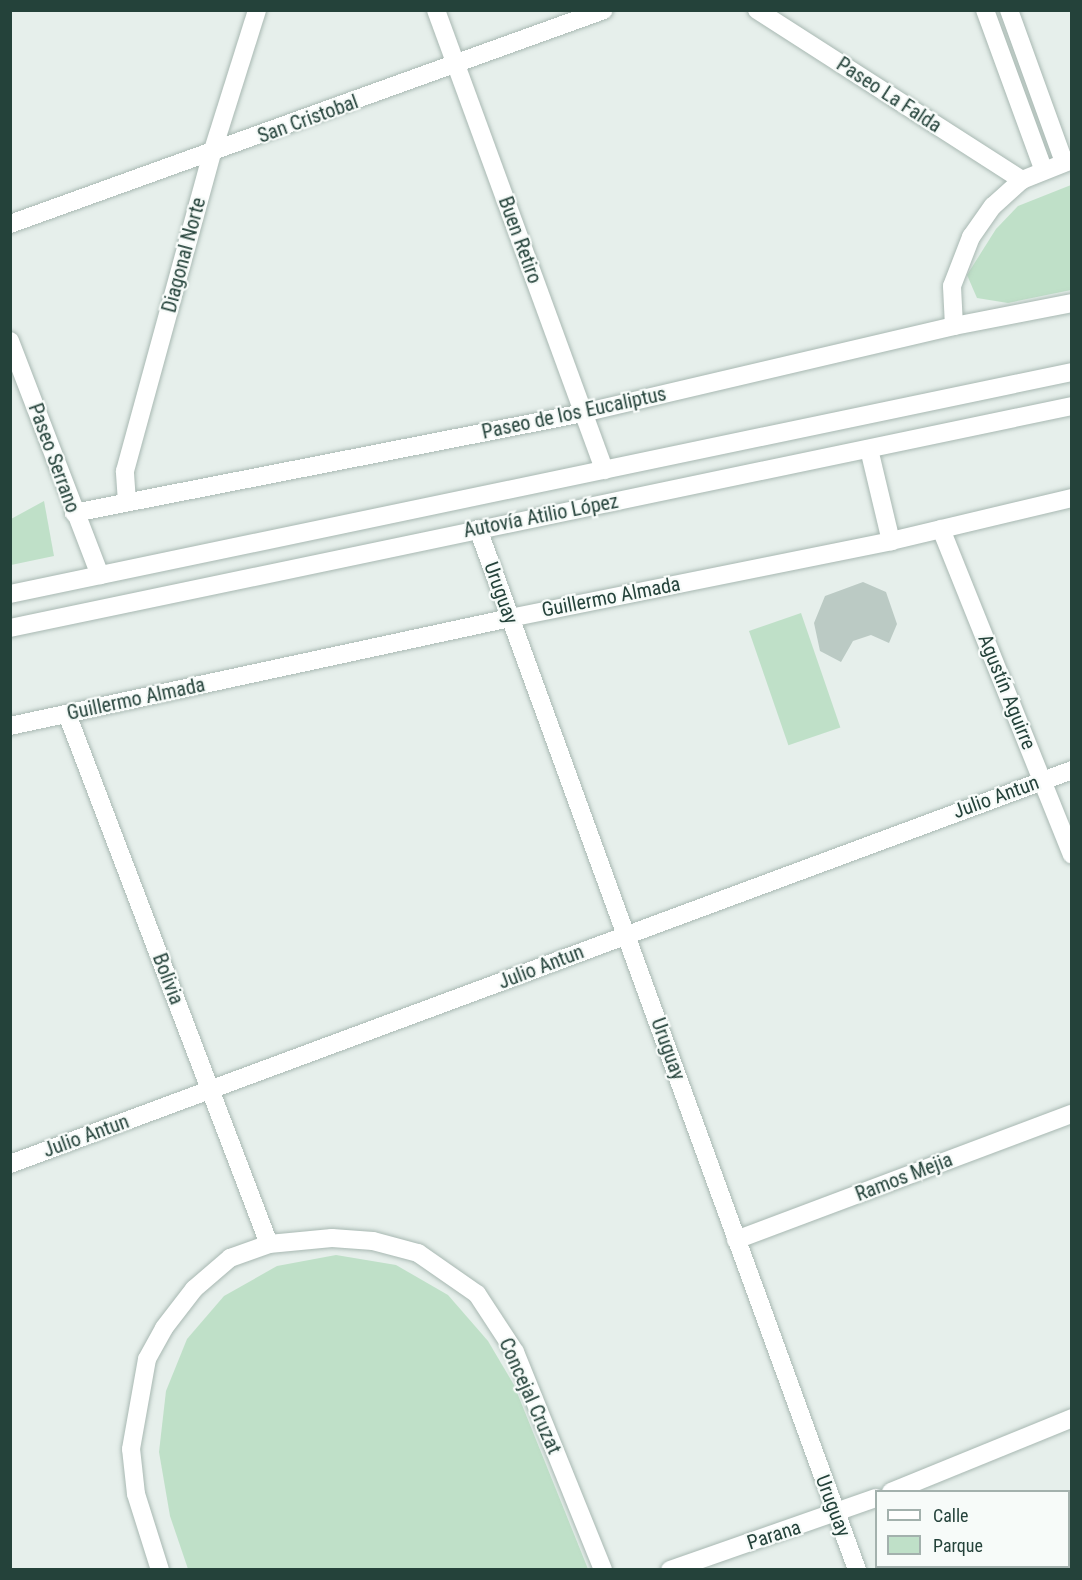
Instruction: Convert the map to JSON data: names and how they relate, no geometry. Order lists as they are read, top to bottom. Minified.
{"streets":{"street":["Paseo La Falda","San Cristobal","Buen Retiro","Diagonal Norte","Paseo de los Eucaliptus","Paseo Serrano","Autovía Atilio López","Uruguay","Guillermo Almada","Agustín Aguirre","Julio Antun","Bolivia","Ramos Mejia","Concejal Cruzat","Parana"]},"crossings":[["San Cristobal","Buen Retiro"],["San Cristobal","Diagonal Norte"],["Buen Retiro","Paseo de los Eucaliptus"],["Buen Retiro","Autovía Atilio López"],["Diagonal Norte","Paseo de los Eucaliptus"],["Paseo de los Eucaliptus","Paseo Serrano"],["Paseo Serrano","Autovía Atilio López"],["Autovía Atilio López","Uruguay"],["Uruguay","Guillermo Almada"],["Uruguay","Julio Antun"],["Uruguay","Ramos Mejia"],["Uruguay","Parana"],["Guillermo Almada","Agustín Aguirre"],["Guillermo Almada","Bolivia"],["Agustín Aguirre","Julio Antun"],["Julio Antun","Bolivia"],["Bolivia","Concejal Cruzat"]],"legend":["Calle","Parque"]}
